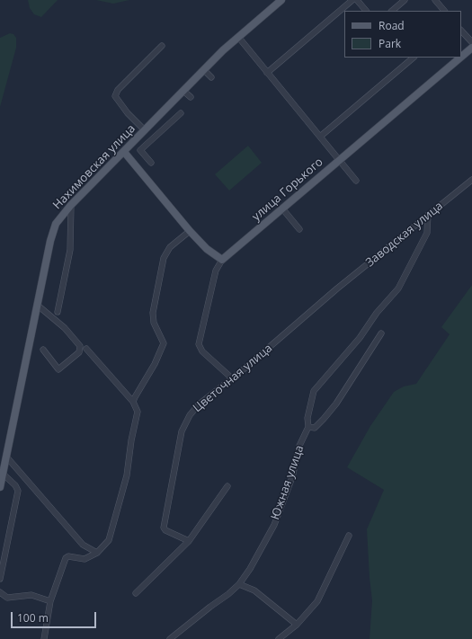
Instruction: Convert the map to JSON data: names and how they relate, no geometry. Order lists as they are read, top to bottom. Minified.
{"streets":{"main road":["Нахимовская улица","улица Горького"],"street":["Заводская улица","Цветочная улица","Южная улица"]},"crossings":[["улица Горького","Цветочная улица"],["Заводская улица","Цветочная улица"]],"legend":["Road","Park"],"scale_bar":"100 m"}
